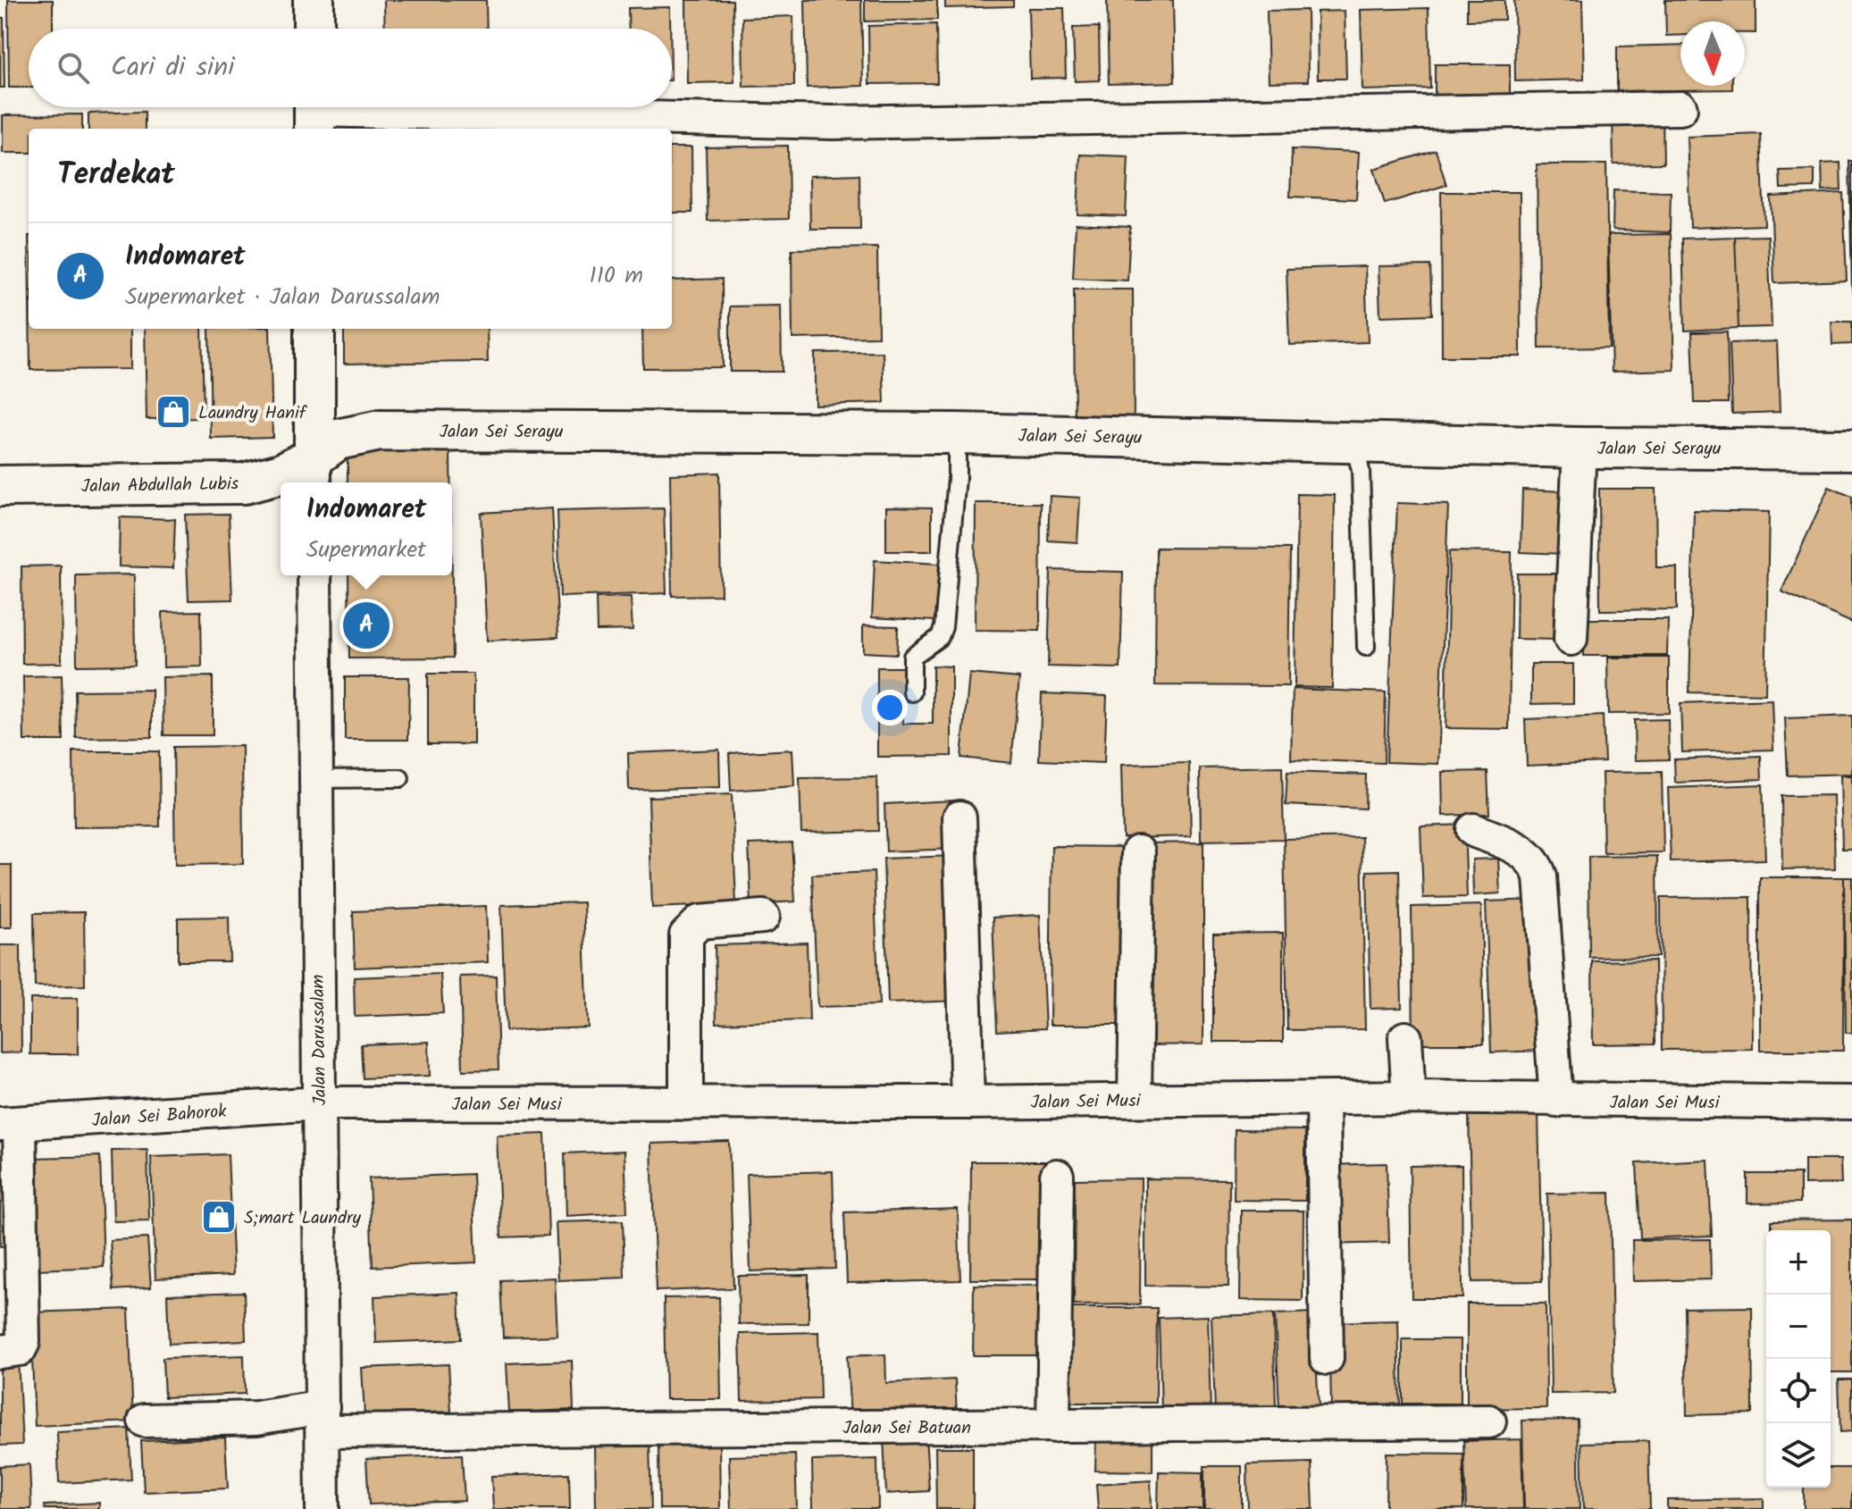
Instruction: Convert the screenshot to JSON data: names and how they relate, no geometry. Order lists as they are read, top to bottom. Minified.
{"streets":{"street":["Jalan Sei Serayu","Jalan Abdullah Lubis","Jalan Darussalam","Jalan Sei Musi","Jalan Sei Bahorok","Jalan Sei Batuan"]},"crossings":[["Jalan Sei Serayu","Jalan Abdullah Lubis"],["Jalan Darussalam","Jalan Sei Musi"],["Jalan Darussalam","Jalan Sei Bahorok"],["Jalan Darussalam","Jalan Sei Batuan"],["Jalan Sei Musi","Jalan Sei Bahorok"]],"places":{"shop":["Laundry Hanif","S;mart Laundry"]},"north":"bottom","page":{"search":"Cari di sini","heading":"Terdekat","list":[{"mark":"A","name":"Indomaret","note":"Supermarket · Jalan Darussalam","value":"110 m"}],"popup":["Indomaret","Supermarket"],"pins":"A","map_buttons":["+","−"]}}
